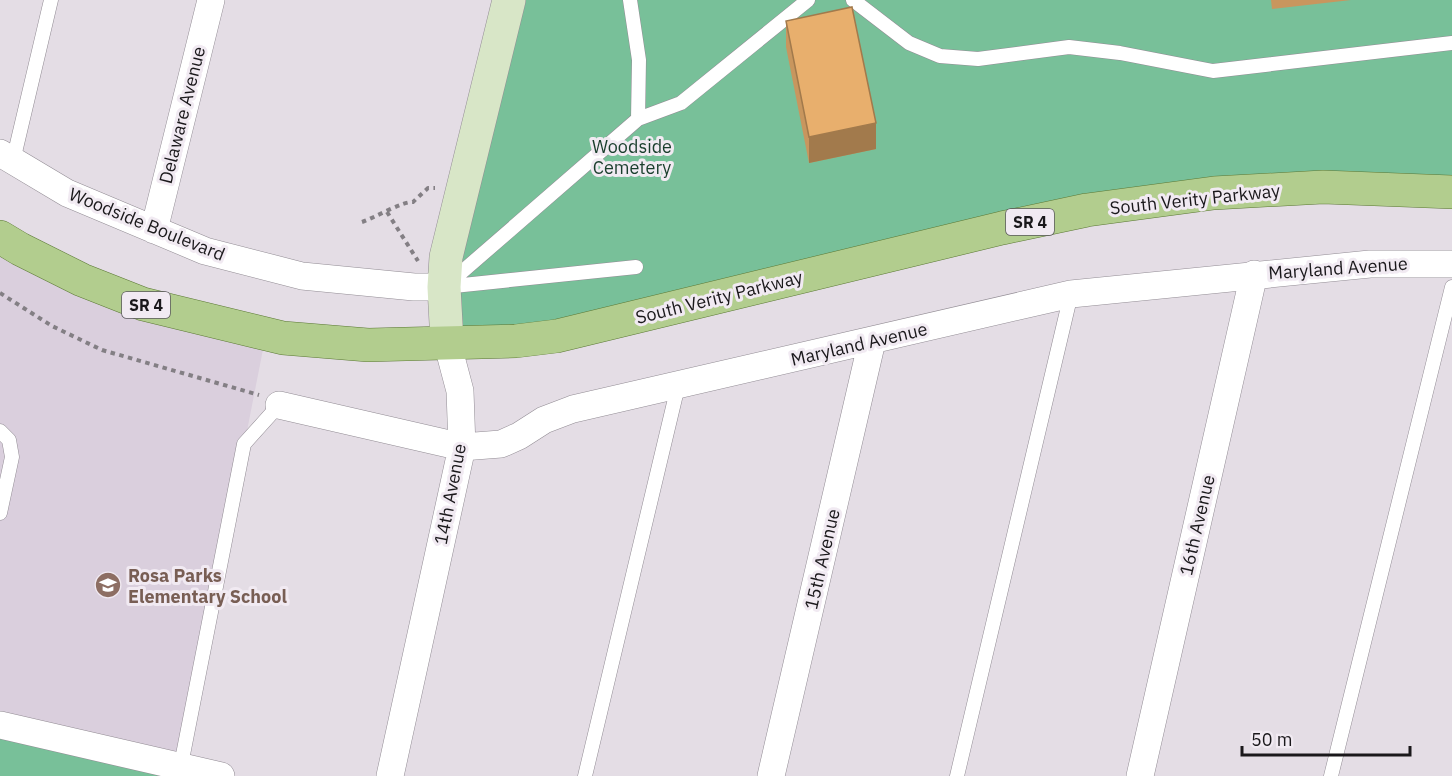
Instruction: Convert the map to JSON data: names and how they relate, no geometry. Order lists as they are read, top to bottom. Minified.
{"streets":{"main road":["South Verity Parkway","SR 4","14th Avenue"],"street":["Delaware Avenue","Woodside Boulevard","Maryland Avenue","16th Avenue","15th Avenue"]},"crossings":[["Delaware Avenue","Woodside Boulevard"],["South Verity Parkway","14th Avenue"],["Woodside Boulevard","14th Avenue"],["Maryland Avenue","14th Avenue"],["Maryland Avenue","16th Avenue"],["Maryland Avenue","15th Avenue"]],"parks":["Woodside Cemetery"],"places":{"school or university":["Rosa Parks Elementary School"]},"scale_bar":"50 m"}
